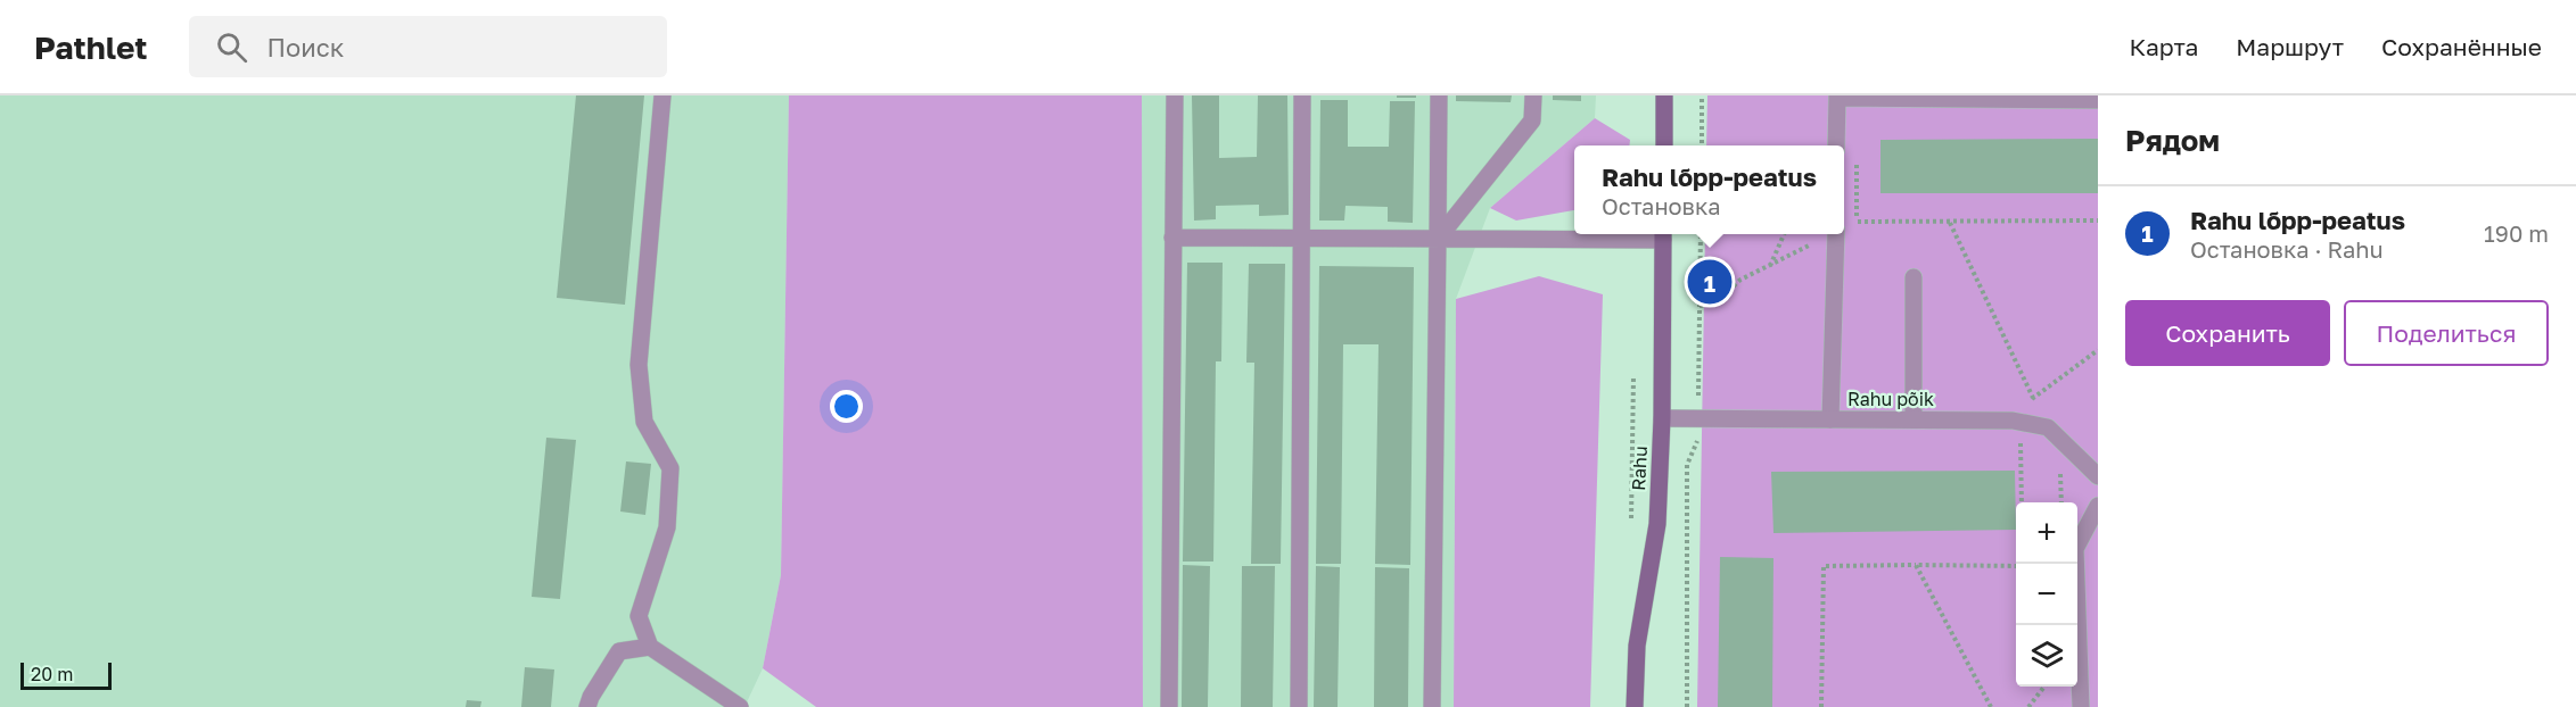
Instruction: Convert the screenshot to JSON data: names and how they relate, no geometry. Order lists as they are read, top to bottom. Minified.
{"streets":{"main road":["Rahu"],"street":["Rahu põik"]},"crossings":[["Rahu põik","Rahu"]],"scale_bar":"20 m","page":{"header":"Pathlet","search":"Поиск","nav":["Карта","Маршрут","Сохранённые"],"heading":"Рядом","popup":["Rahu lõpp-peatus","Остановка"],"list":[{"mark":"1","name":"Rahu lõpp-peatus","note":"Остановка · Rahu","value":"190 m"}],"pins":"1","buttons":["Сохранить","Поделиться"],"map_buttons":["+","−"],"scale":"20 m"}}
